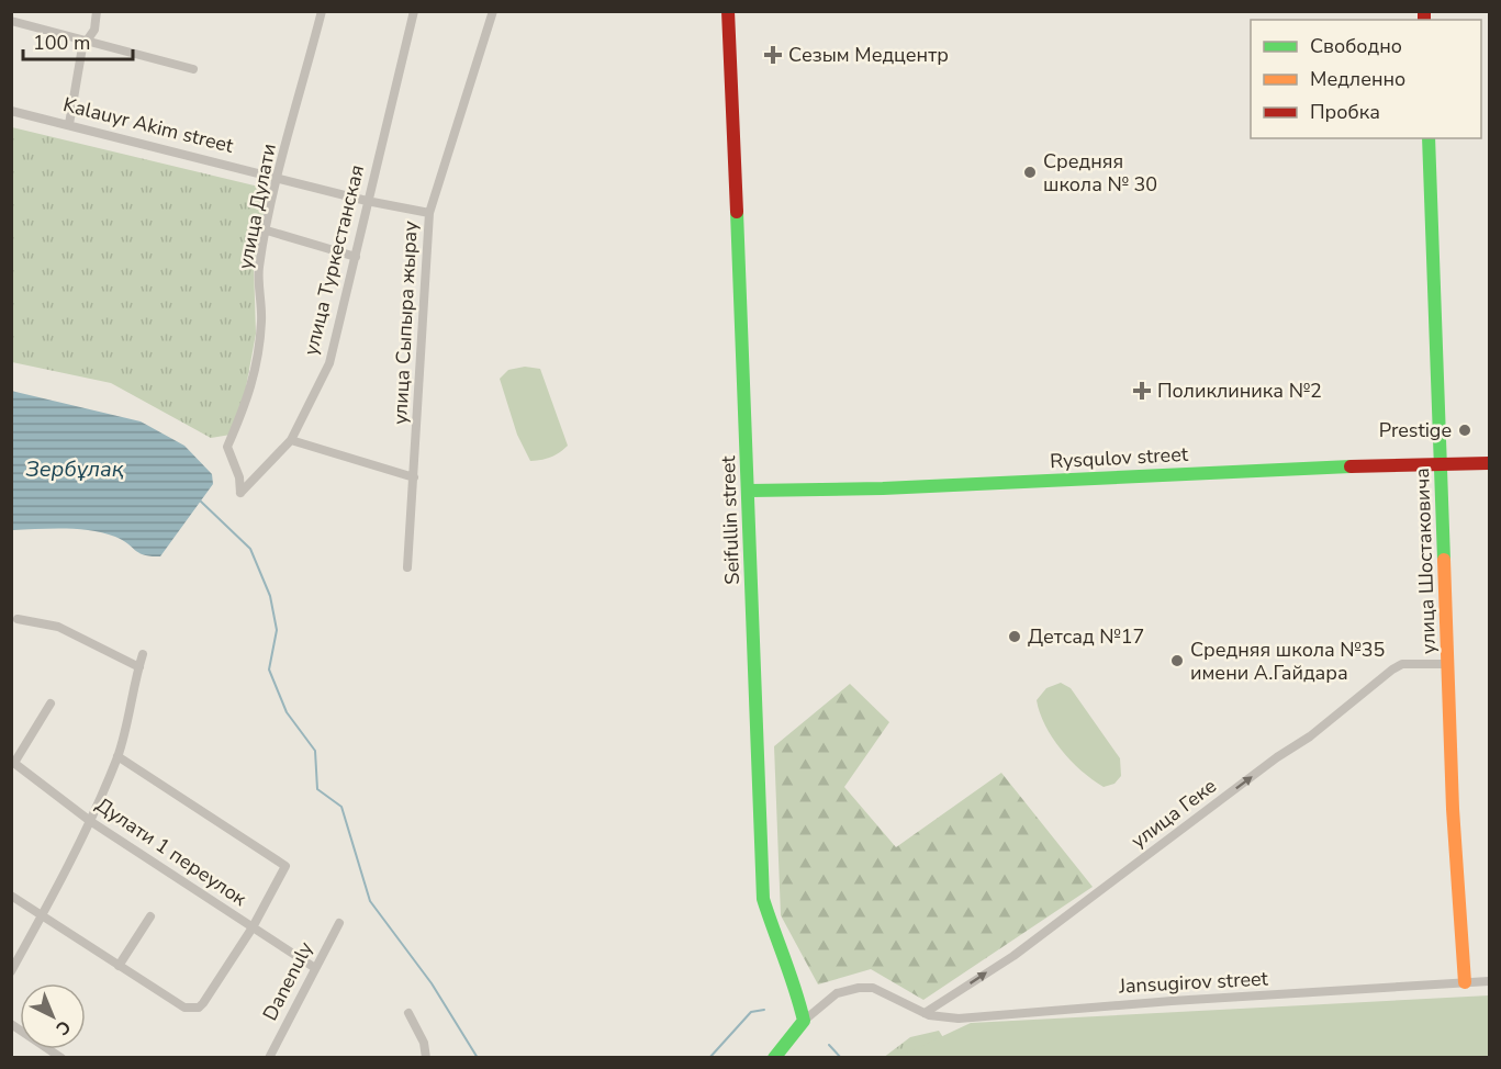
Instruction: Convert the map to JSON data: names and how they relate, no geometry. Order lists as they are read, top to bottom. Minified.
{"streets":{"street":["Kalauyr Akim street","улица Дулати","улица Туркестанская","улица Сыпыра жырау","Rysqulov street","Seifullin street","улица Шостаковича","улица Геке","Дулати 1 переулок","Danenuly","Jansugirov street"]},"crossings":[["Kalauyr Akim street","улица Дулати"],["Kalauyr Akim street","улица Туркестанская"],["Kalauyr Akim street","улица Сыпыра жырау"],["улица Дулати","улица Туркестанская"],["Rysqulov street","Seifullin street"],["Rysqulov street","улица Шостаковича"],["Seifullin street","Jansugirov street"],["улица Шостаковича","улица Геке"],["улица Шостаковича","Jansugirov street"],["улица Геке","Jansugirov street"],["Дулати 1 переулок","Danenuly"]],"one_way":["улица Геке"],"water":["Зербұлақ"],"places":{"health":["Сезым Медцентр","Поликлиника №2"],"other":["Средняя школа № 30","Prestige","Детсад №17","Средняя школа №35 имени А.Гайдара"]},"legend":["Свободно","Медленно","Пробка"],"scale_bar":"100 m","north":"bottom right"}
